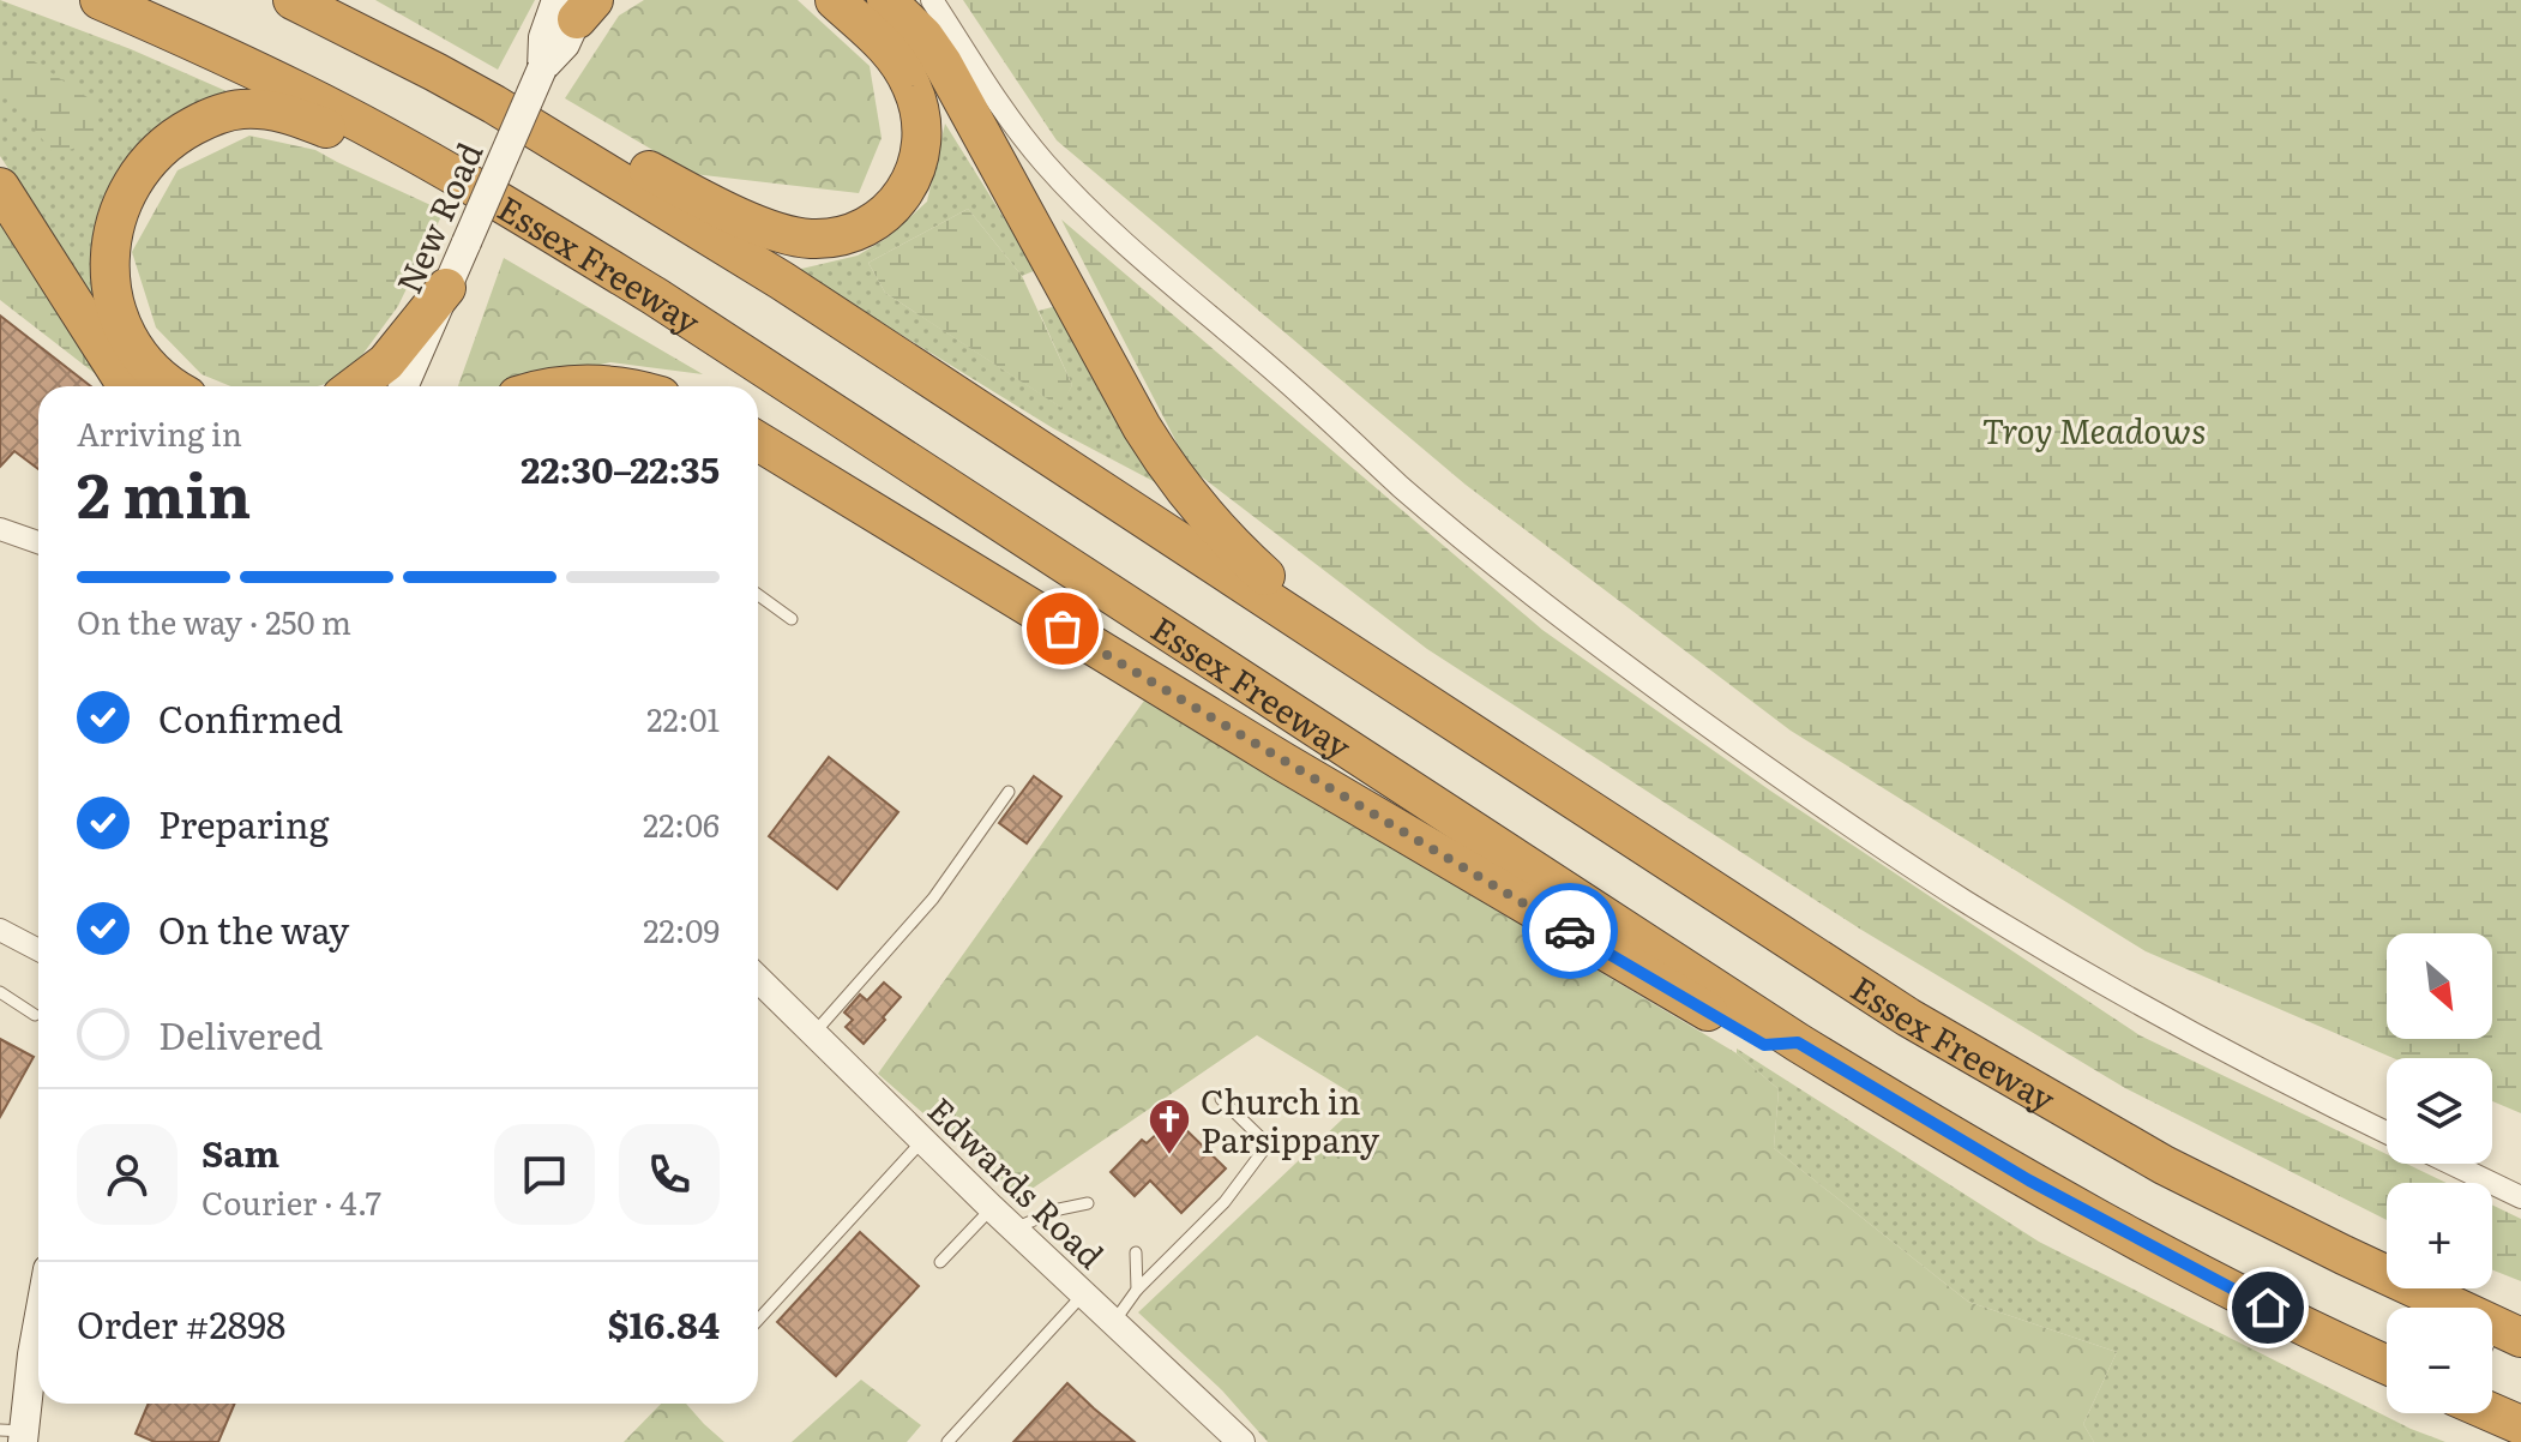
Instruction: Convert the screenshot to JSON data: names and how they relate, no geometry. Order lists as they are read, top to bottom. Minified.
{"streets":{"highway":["Essex Freeway"],"main road":["New Road"],"street":["Edwards Road"]},"parks":["Troy Meadows"],"places":{"church":["Church in Parsippany"]},"north":"bottom right","page":{"heading":["2 min","Arriving in","22:30–22:35"],"panel":["Sam","Courier · 4.7","Order #2898","$16.84"],"bar":"On the way · 250 m","list":[["Confirmed","22:01"],["Preparing","22:06"],["On the way","22:09"],"Delivered"],"map_buttons":["+","−"]}}
